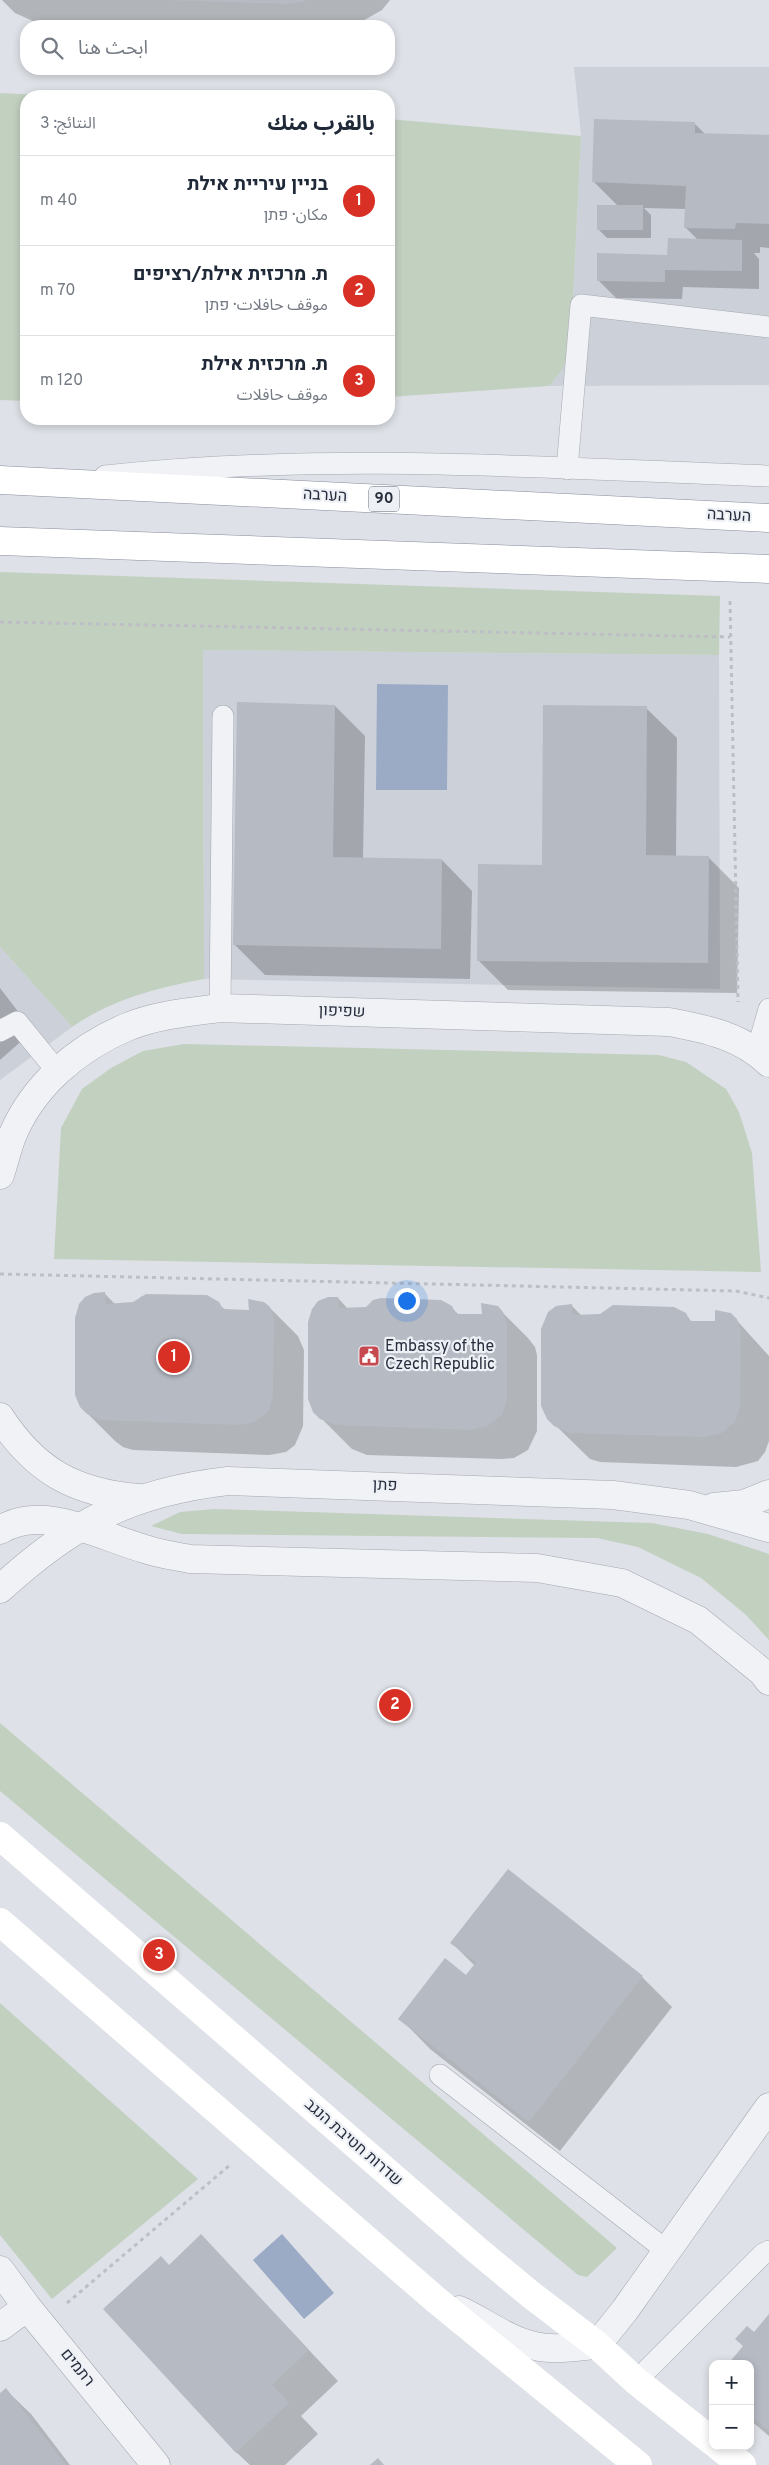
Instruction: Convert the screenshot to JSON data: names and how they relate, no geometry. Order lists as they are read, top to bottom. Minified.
{"streets":{"main road":["הערבה","90","שדרות חטיבת הנגב"],"street":["שפיפון","פתן","רתמים"]},"places":{"public building":["Embassy of the Czech Republic"]},"page":{"search":"ابحث هنا","heading":["بالقرب منك","النتائج: 3"],"list":[{"mark":"1","name":"בניין עיריית אילת","note":"مكان · פתן","value":"40 m"},{"mark":"2","name":"ת. מרכזית אילת/רציפים","note":"موقف حافلات · פתן","value":"70 m"},{"mark":"3","name":"ת. מרכזית אילת","note":"موقف حافلات","value":"120 m"}],"pins":["1","2","3"],"map_buttons":["+","−"]}}
